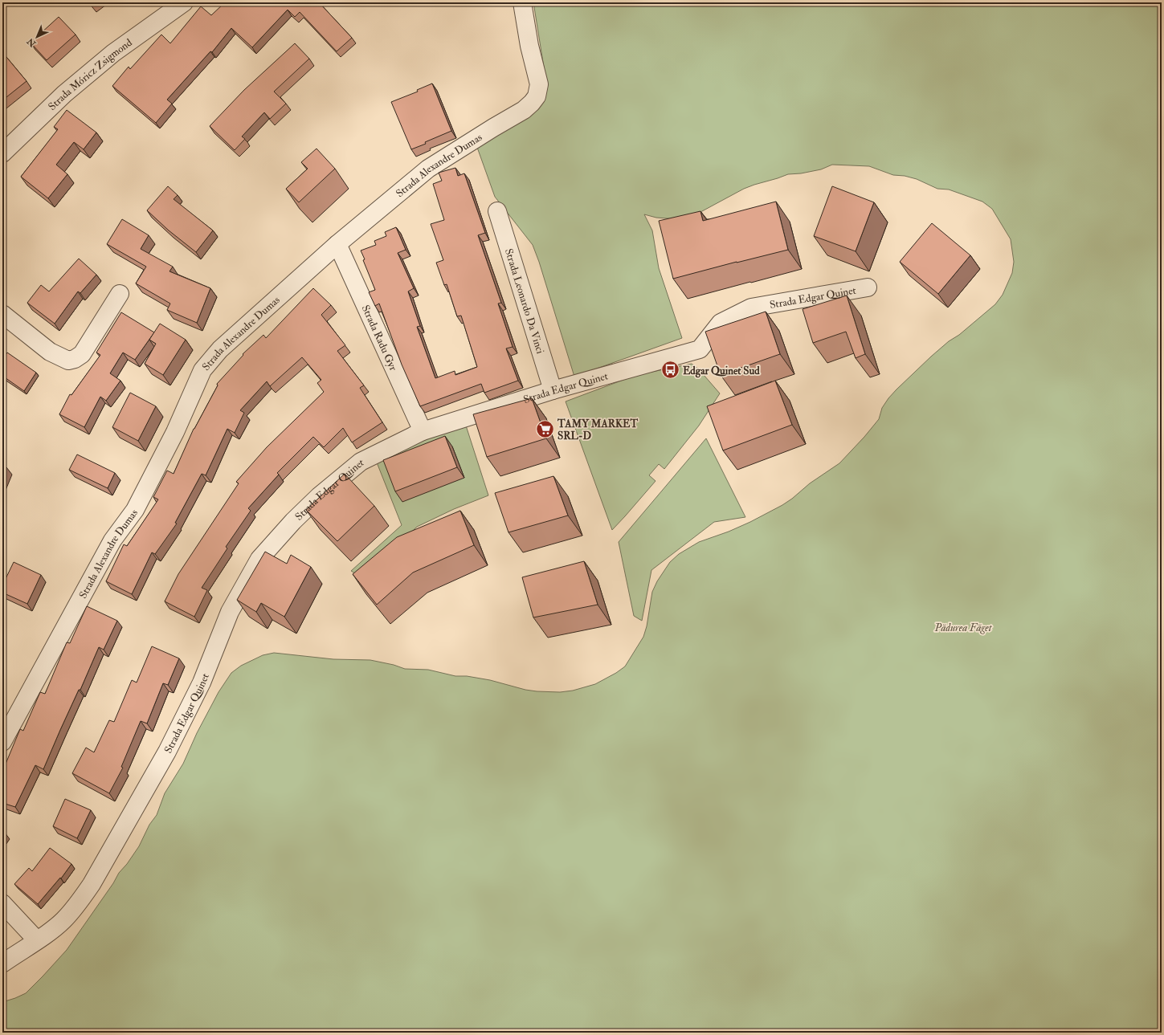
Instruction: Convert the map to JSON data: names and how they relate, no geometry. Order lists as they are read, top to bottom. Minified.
{"streets":{"street":["Strada Móricz Zsigmond","Strada Alexandre Dumas","Strada Edgar Quinet","Strada Leonardo Da Vinci","Strada Radu Gyr"]},"crossings":[["Strada Alexandre Dumas","Strada Radu Gyr"],["Strada Edgar Quinet","Strada Leonardo Da Vinci"],["Strada Edgar Quinet","Strada Radu Gyr"]],"parks":["Pădurea Făget"],"places":{"bus stop":["Edgar Quinet Sud"],"supermarket":["TAMY MARKET SRL-D"]},"north":"bottom left"}
